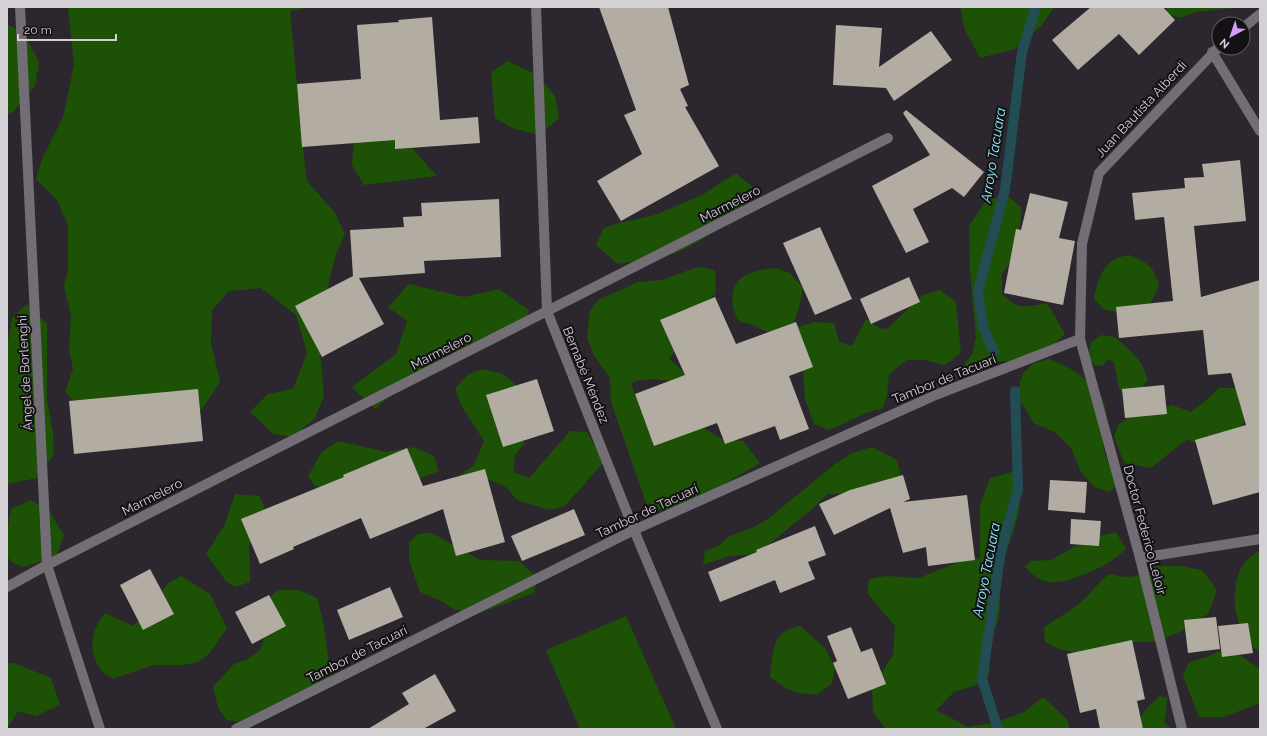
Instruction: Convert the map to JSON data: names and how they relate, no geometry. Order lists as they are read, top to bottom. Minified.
{"streets":{"street":["Juan Bautista Alberdi","Marmelero","Ángel de Borlenghi","Bernabé Méndez","Tambor de Tacuarí","Doctor Federico Leloir"]},"crossings":[["Juan Bautista Alberdi","Tambor de Tacuarí"],["Juan Bautista Alberdi","Doctor Federico Leloir"],["Marmelero","Ángel de Borlenghi"],["Marmelero","Bernabé Méndez"],["Bernabé Méndez","Tambor de Tacuarí"],["Tambor de Tacuarí","Doctor Federico Leloir"]],"water":["Arroyo Tacuara"],"scale_bar":"20 m","north":"bottom left"}
